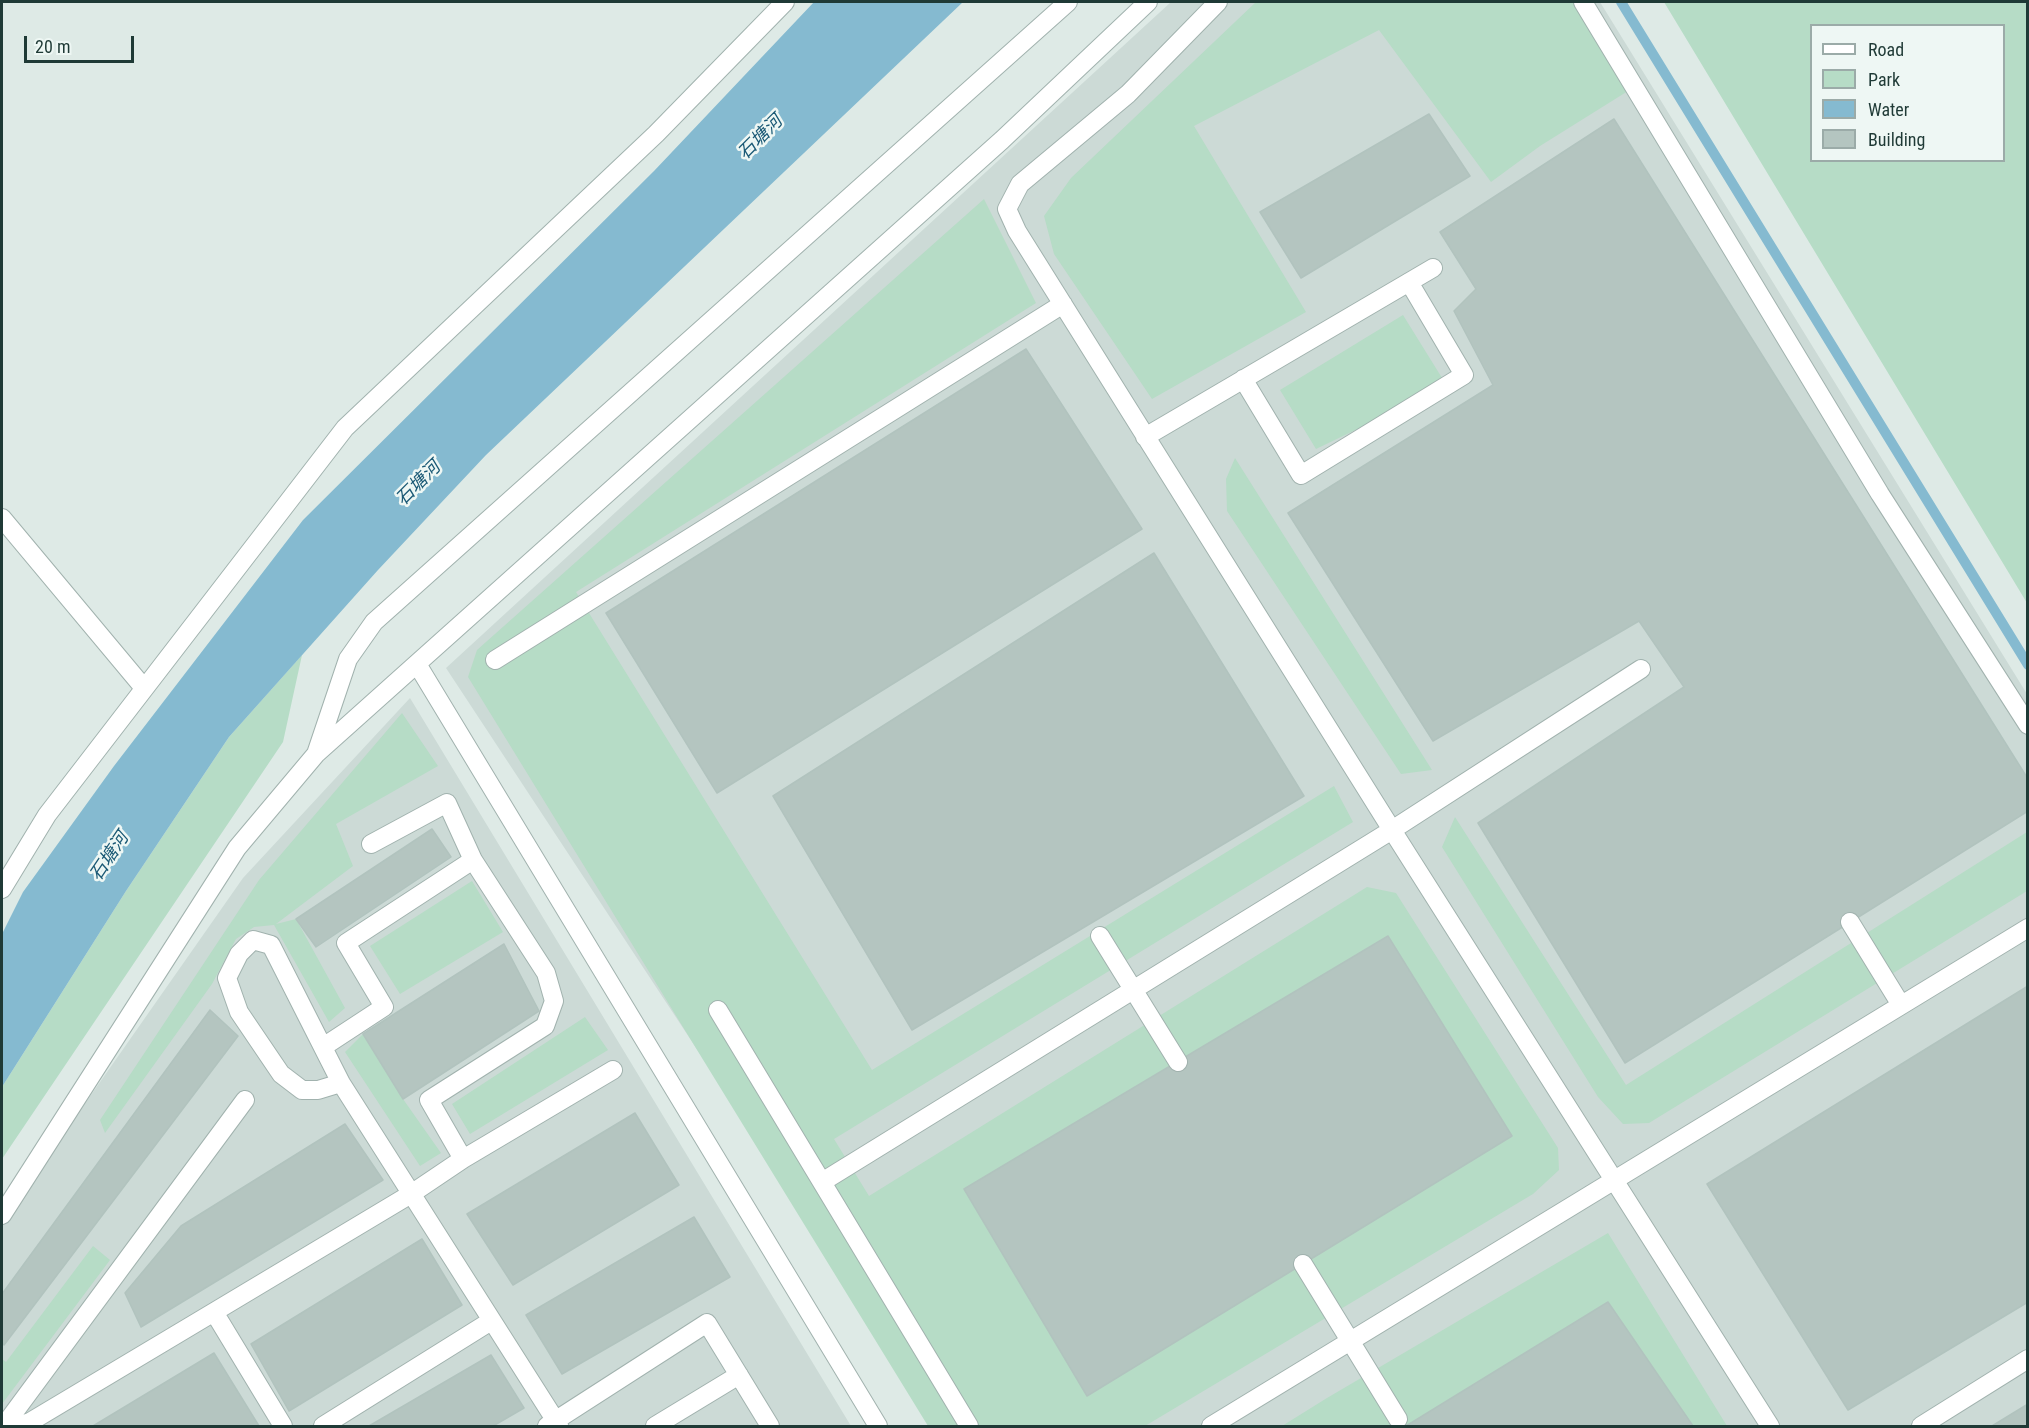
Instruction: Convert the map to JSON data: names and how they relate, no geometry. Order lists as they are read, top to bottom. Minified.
{"water":["石塘河"],"legend":["Road","Park","Water","Building"],"scale_bar":"20 m"}
